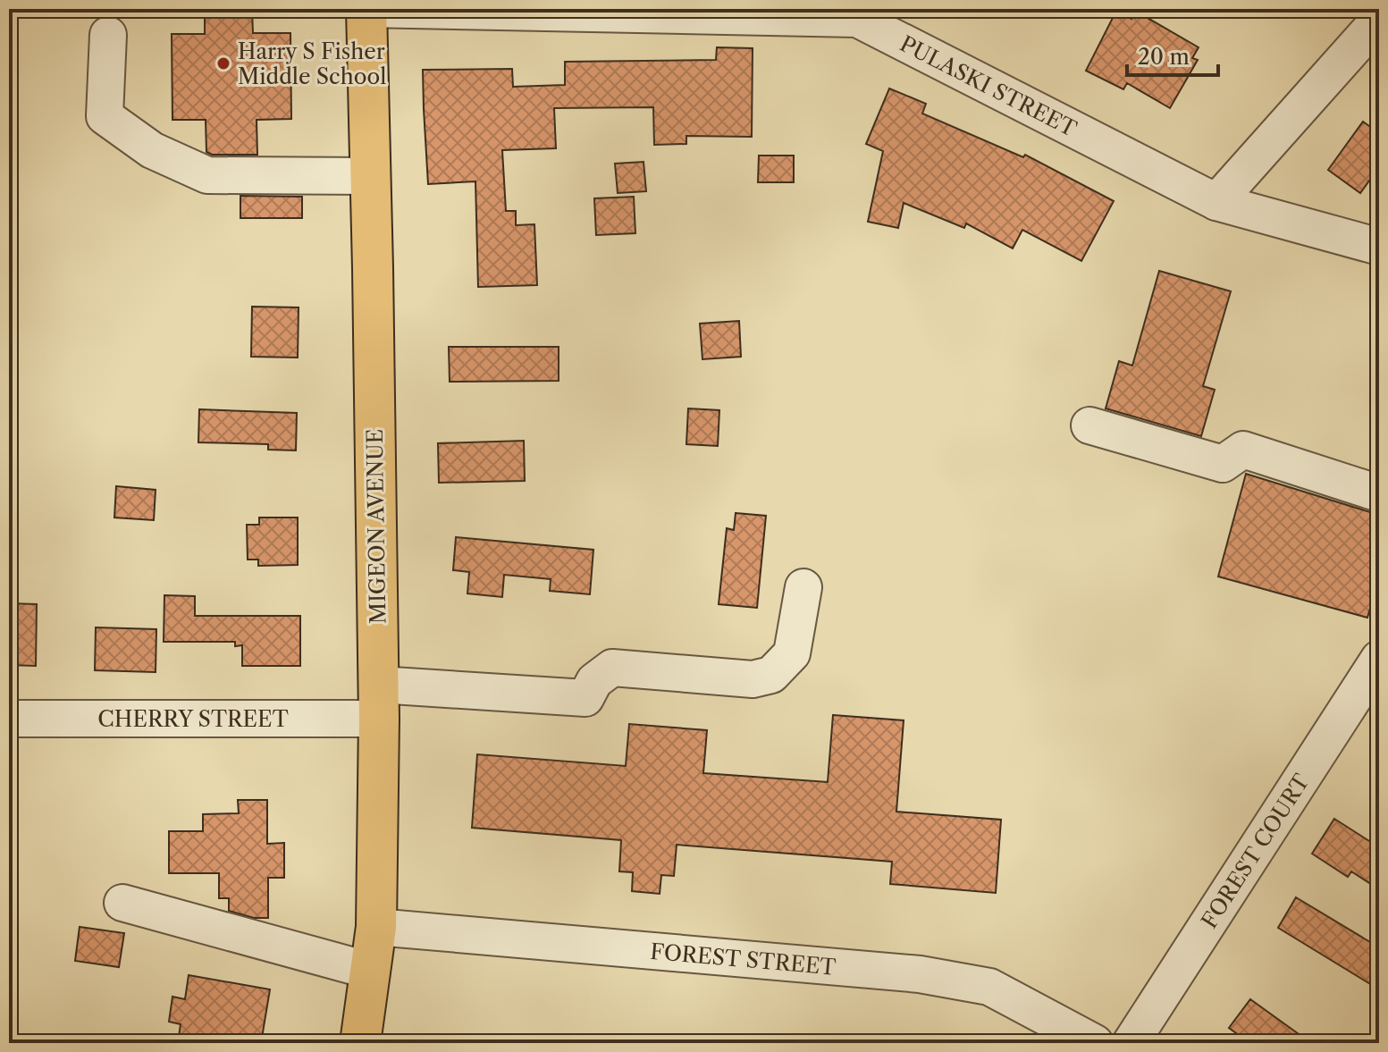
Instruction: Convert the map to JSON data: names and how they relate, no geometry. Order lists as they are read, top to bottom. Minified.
{"streets":{"main road":["MIGEON AVENUE"],"street":["PULASKI STREET","CHERRY STREET","FOREST COURT","FOREST STREET"]},"crossings":[["PULASKI STREET","MIGEON AVENUE"],["MIGEON AVENUE","CHERRY STREET"],["MIGEON AVENUE","FOREST STREET"]],"places":["Harry S Fisher Middle School"],"scale_bar":"20 m"}
